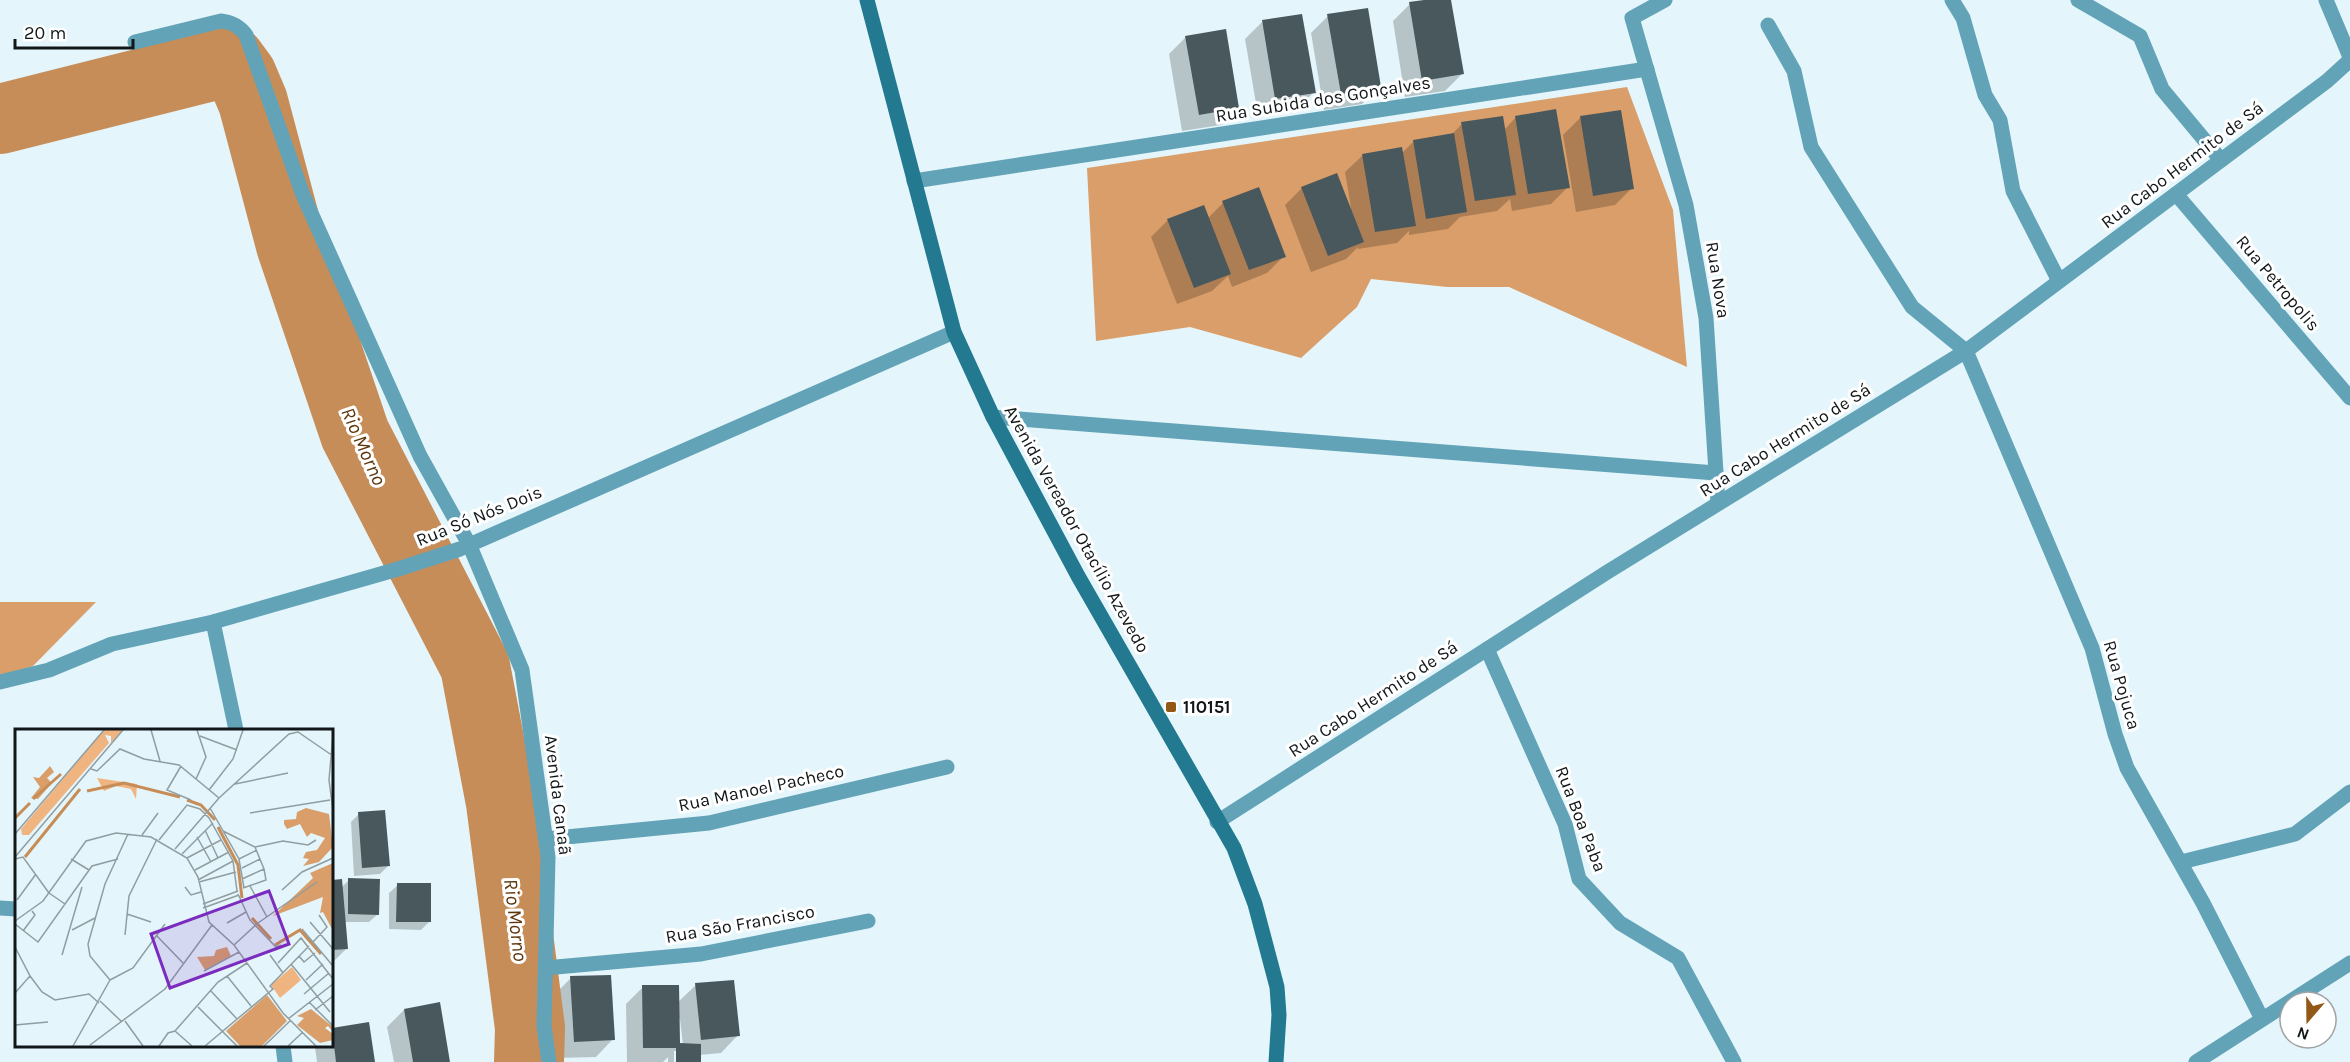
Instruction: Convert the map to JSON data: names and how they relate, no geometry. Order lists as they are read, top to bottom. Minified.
{"streets":{"main road":["Avenida Vereador Otacílio Azevedo"],"street":["Rua Subida dos Gonçalves","Rua Cabo Hermito de Sá","Rua Nova","Rua Petropolis","Rua Só Nós Dois","Rua Pojuca","Rua Manoel Pacheco","Avenida Canaã","Rua Boa Paba","Rua São Francisco"]},"crossings":[["Rua Subida dos Gonçalves","Rua Nova"],["Rua Subida dos Gonçalves","Avenida Vereador Otacílio Azevedo"],["Rua Cabo Hermito de Sá","Rua Nova"],["Rua Cabo Hermito de Sá","Rua Petropolis"],["Rua Cabo Hermito de Sá","Avenida Vereador Otacílio Azevedo"],["Rua Cabo Hermito de Sá","Rua Pojuca"],["Rua Cabo Hermito de Sá","Rua Boa Paba"],["Rua Só Nós Dois","Avenida Vereador Otacílio Azevedo"],["Rua Só Nós Dois","Avenida Canaã"],["Rua Manoel Pacheco","Avenida Canaã"],["Avenida Canaã","Rua São Francisco"]],"water":["Rio Morno"],"places":{"transit":["110151"]},"scale_bar":"20 m","north":"bottom"}
